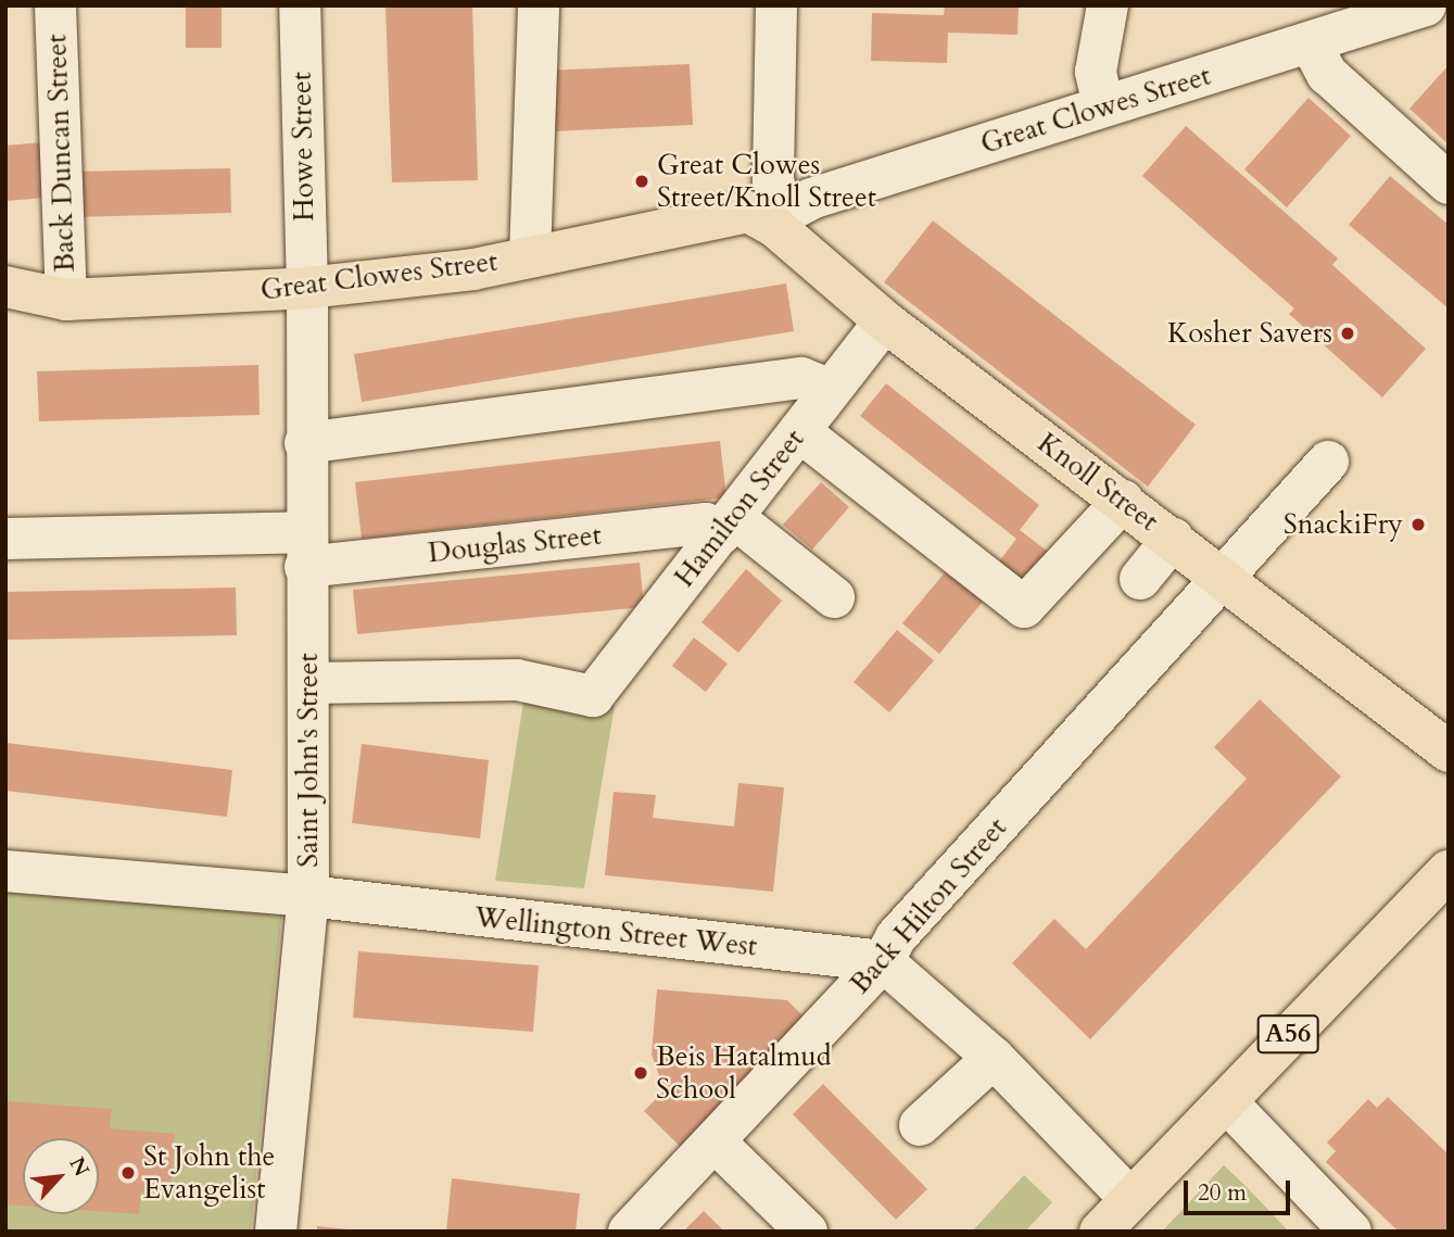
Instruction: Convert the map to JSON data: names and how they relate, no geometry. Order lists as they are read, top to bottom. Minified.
{"streets":{"main road":["Great Clowes Street","Knoll Street","A56"],"street":["Howe Street","Back Duncan Street","Hamilton Street","Douglas Street","Saint John's Street","Back Hilton Street","Wellington Street West"]},"crossings":[["Great Clowes Street","Howe Street"],["Great Clowes Street","Back Duncan Street"],["Great Clowes Street","Knoll Street"],["Great Clowes Street","Saint John's Street"],["Howe Street","Saint John's Street"],["Knoll Street","Hamilton Street"],["Knoll Street","Back Hilton Street"],["Hamilton Street","Douglas Street"],["Hamilton Street","Saint John's Street"],["Douglas Street","Saint John's Street"],["Saint John's Street","Wellington Street West"],["Back Hilton Street","Wellington Street West"]],"places":["Great Clowes Street/Knoll Street","Kosher Savers","SnackiFry","Beis Hatalmud School","St John the Evangelist"],"scale_bar":"20 m","north":"top right"}
